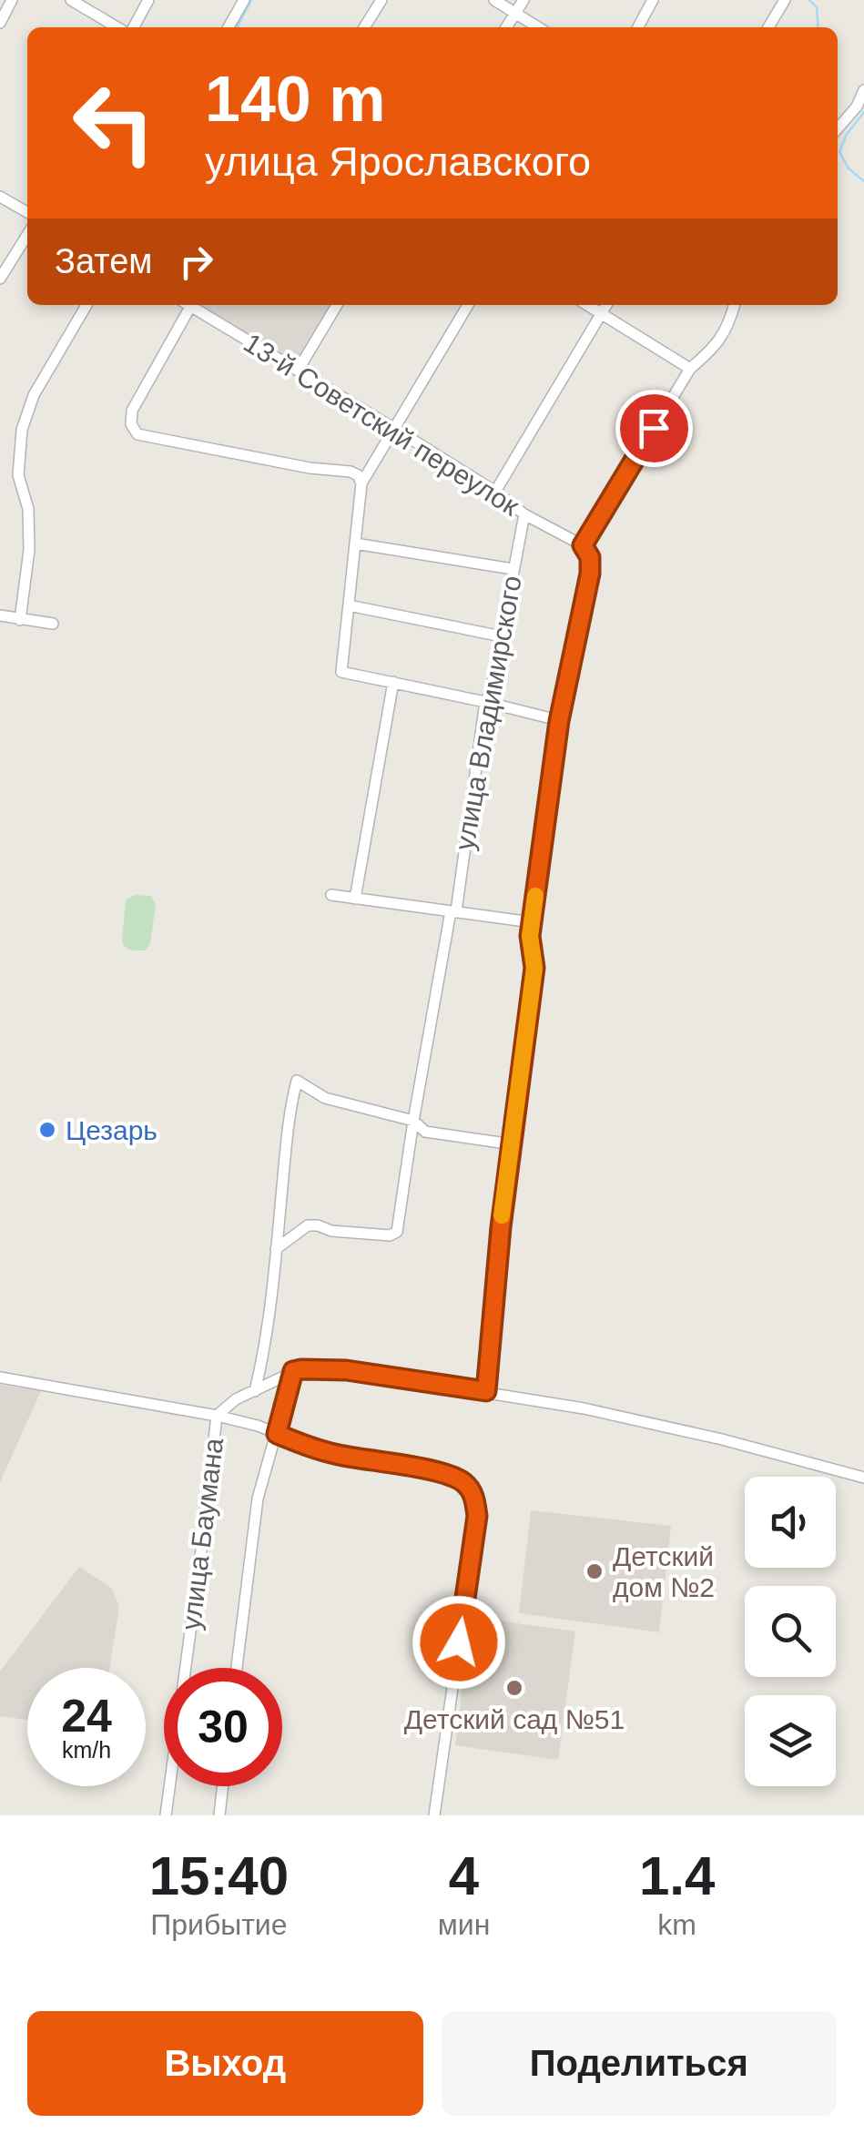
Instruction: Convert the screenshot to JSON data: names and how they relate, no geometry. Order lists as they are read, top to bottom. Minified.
{"streets":{"street":["13-й Советский переулок","улица Владимирского","улица Баумана"]},"crossings":[["13-й Советский переулок","улица Владимирского"]],"places":["Цезарь","Детский дом №2","Детский сад №51"],"page":{"turn":["140 m","улица Ярославского"],"then":"Затем","speed":"24 km/h","limit":"30","eta":["15:40","Прибытие","4","мин","1.4","km"],"buttons":["Выход","Поделиться"]}}
